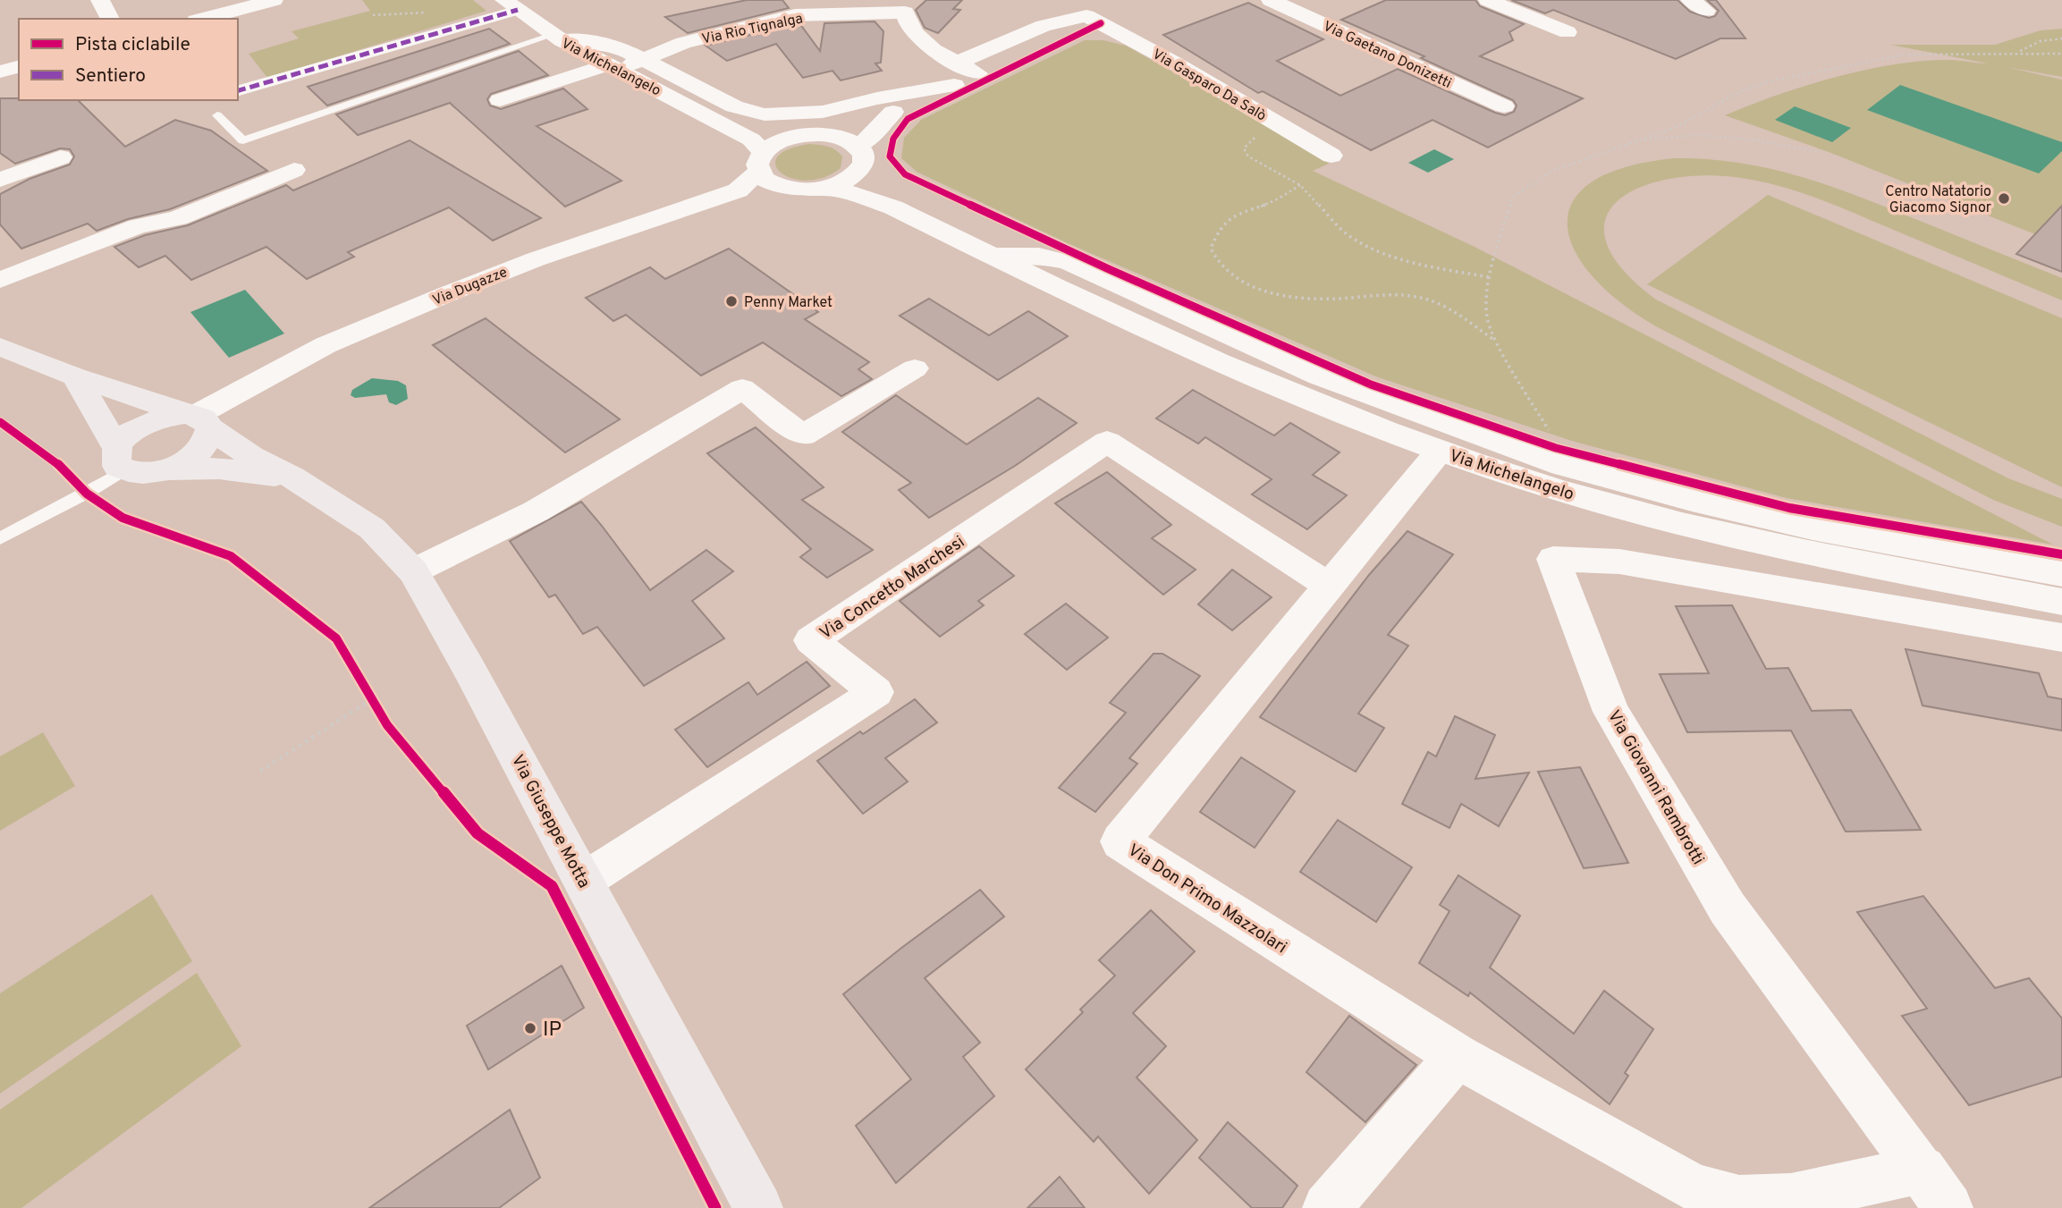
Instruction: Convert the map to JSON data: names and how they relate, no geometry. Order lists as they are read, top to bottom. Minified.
{"streets":{"main road":["Via Giuseppe Motta"],"street":["Via Rio Tignalga","Via Gaetano Donizetti","Via Michelangelo","Via Gasparo Da Salò","Via Dugazze","Via Concetto Marchesi","Via Giovanni Rambrotti","Via Don Primo Mazzolari"]},"crossings":[["Via Rio Tignalga","Via Michelangelo"],["Via Michelangelo","Via Dugazze"],["Via Michelangelo","Via Don Primo Mazzolari"],["Via Dugazze","Via Giuseppe Motta"],["Via Concetto Marchesi","Via Giuseppe Motta"],["Via Concetto Marchesi","Via Don Primo Mazzolari"]],"places":["Centro Natatorio Giacomo Signor","Penny Market","IP"],"legend":["Pista ciclabile","Sentiero"]}
